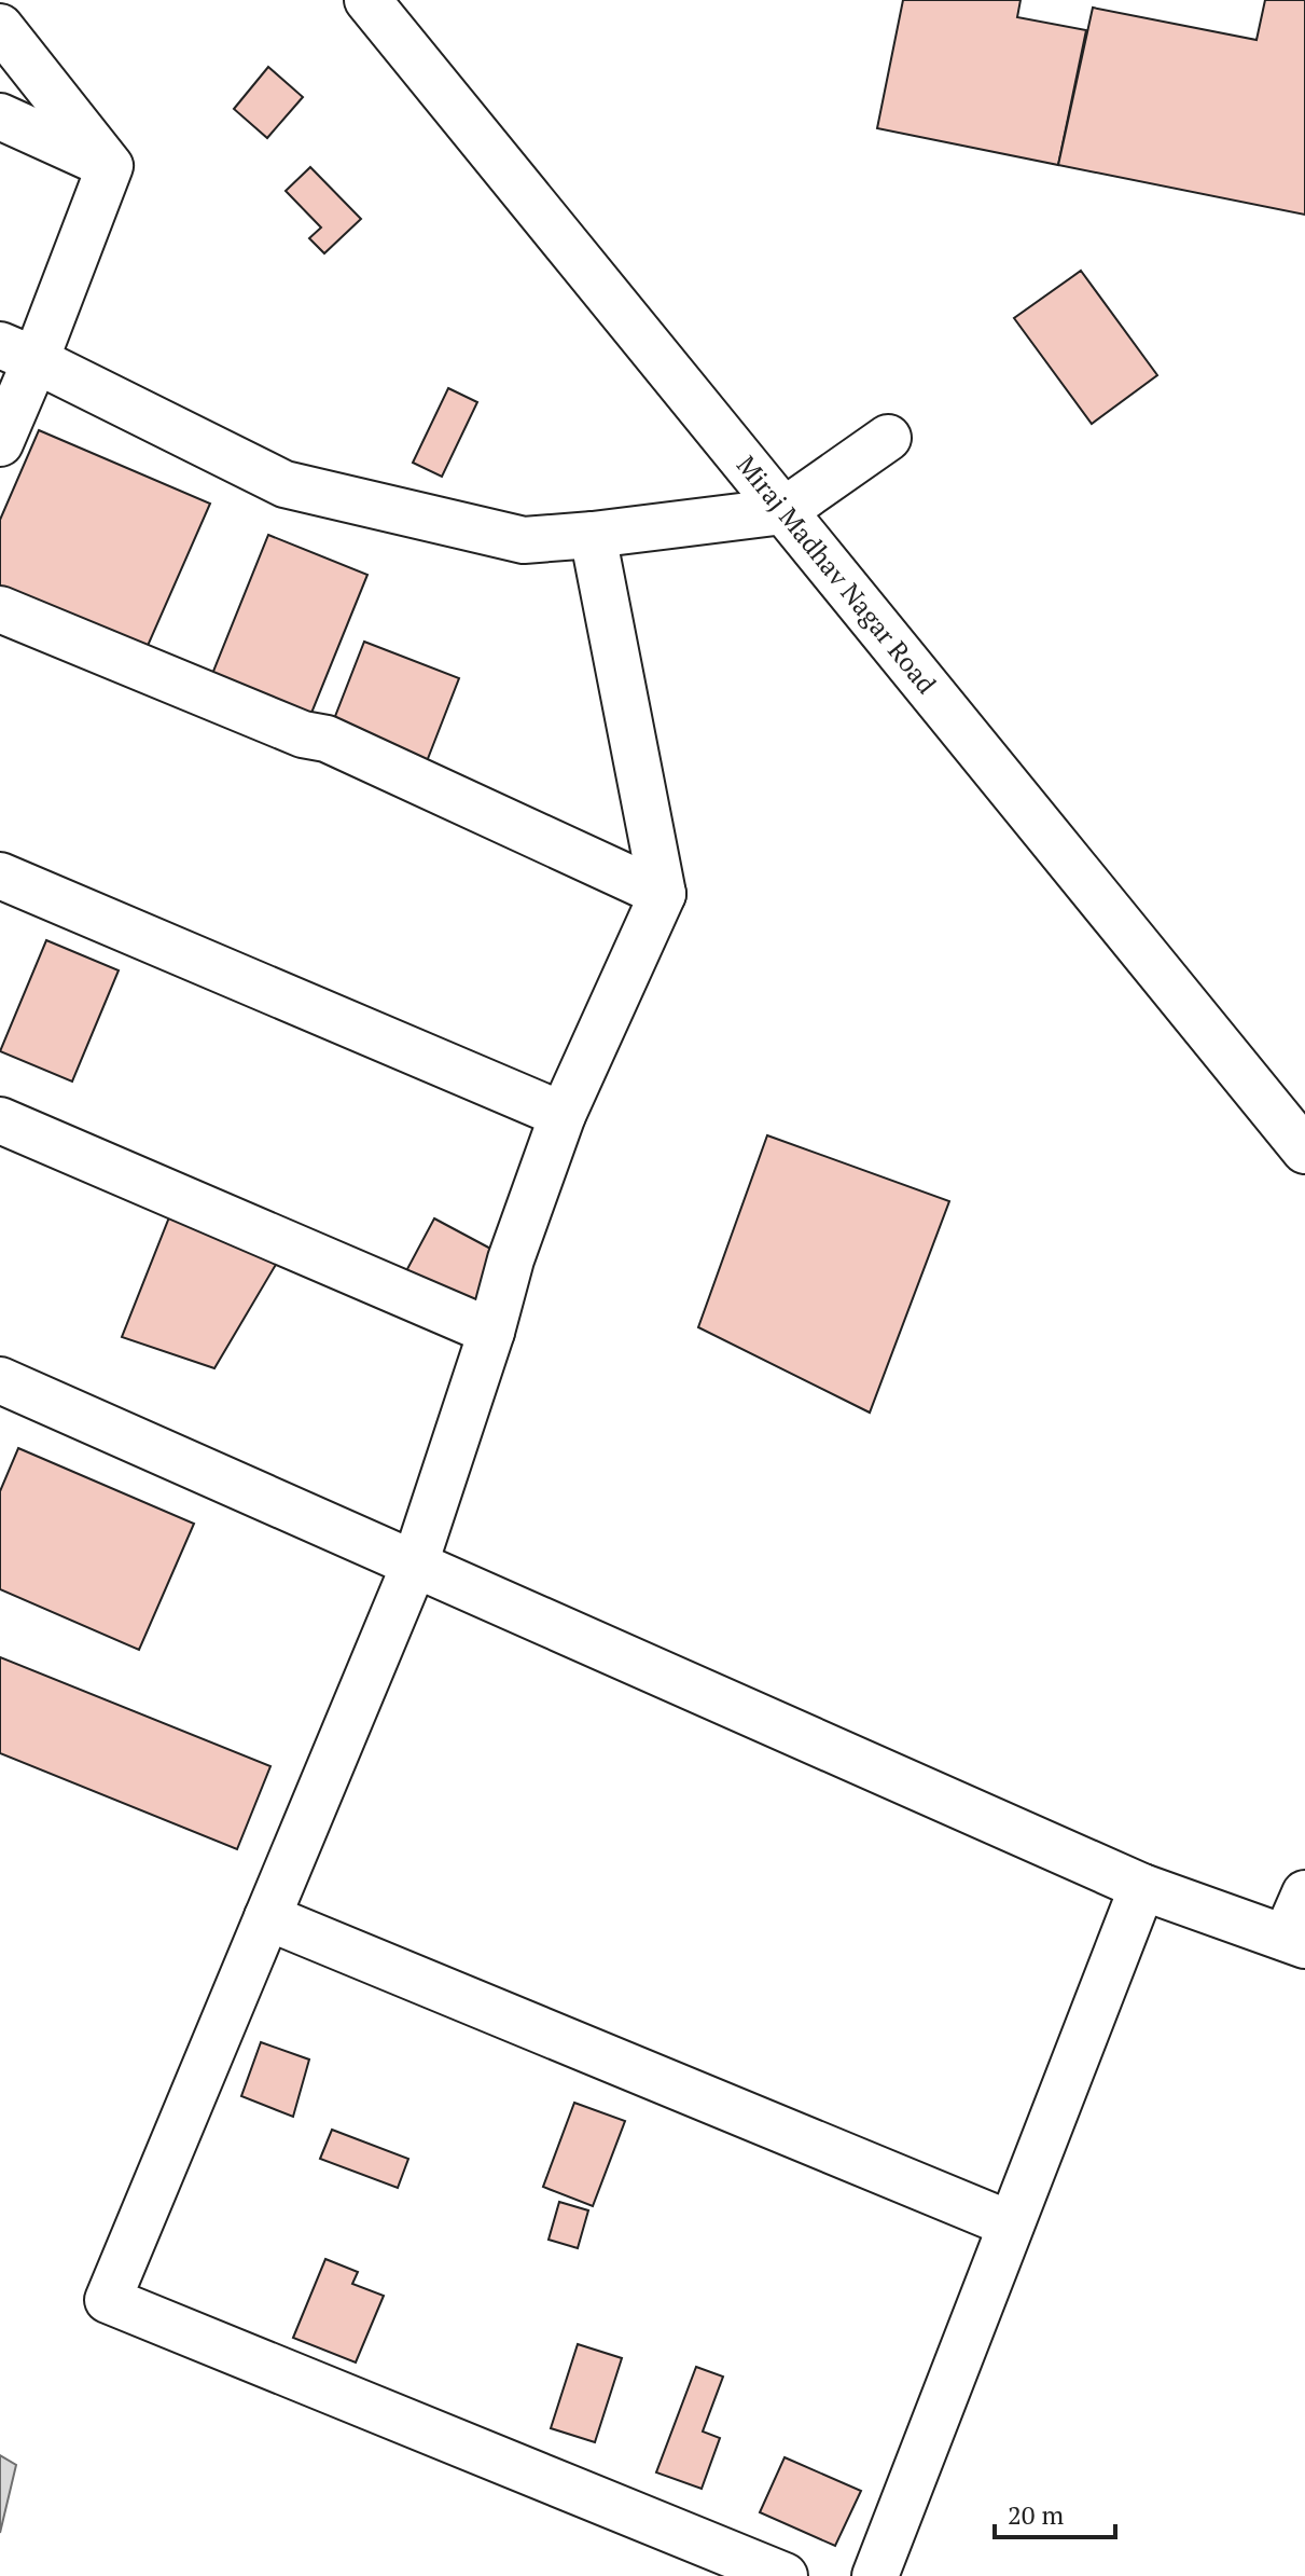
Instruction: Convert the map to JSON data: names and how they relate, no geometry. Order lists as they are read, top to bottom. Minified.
{"streets":{"street":["Miraj Madhav Nagar Road"]},"scale_bar":"20 m"}
